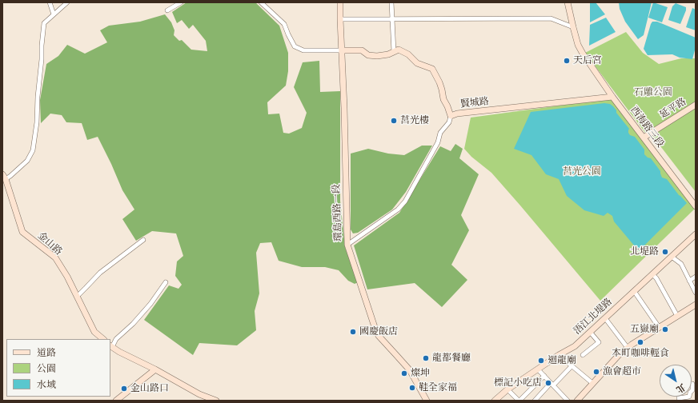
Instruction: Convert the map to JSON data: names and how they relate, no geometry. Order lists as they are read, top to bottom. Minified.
{"streets":{"street":["賢城路","延平路","西海路三段","環島西路一段","金山路","浯江北堤路"]},"crossings":[["賢城路","西海路三段"],["賢城路","環島西路一段"],["延平路","西海路三段"]],"parks":["石雕公園","莒光公園"],"places":["天后宮","莒光樓","北堤路","五嶽廟","國慶飯店","本町咖啡輕食","龍都餐廳","迴龍廟","漁會超市","燦坤","標記小吃店","鞋全家福","金山路口"],"legend":["道路","公園","水域"],"north":"bottom right"}
